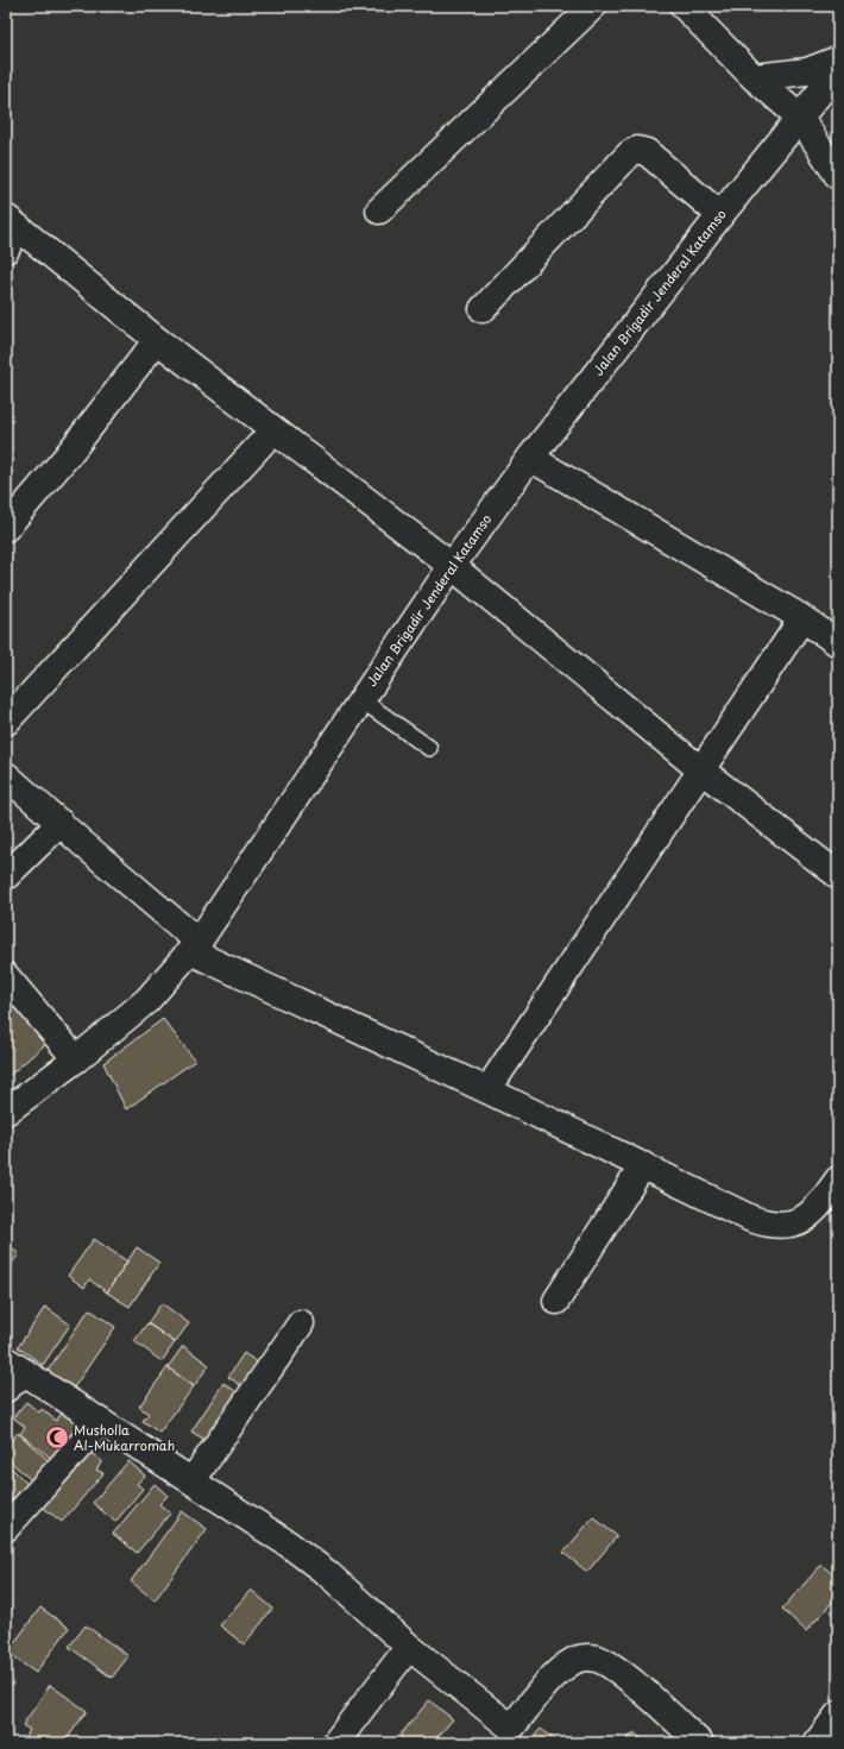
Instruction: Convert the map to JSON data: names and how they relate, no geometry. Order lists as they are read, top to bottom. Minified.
{"streets":{"street":["Jalan Brigadir Jenderal Katamso"]},"places":{"mosque":["Musholla Al-Mukarromah"]}}
